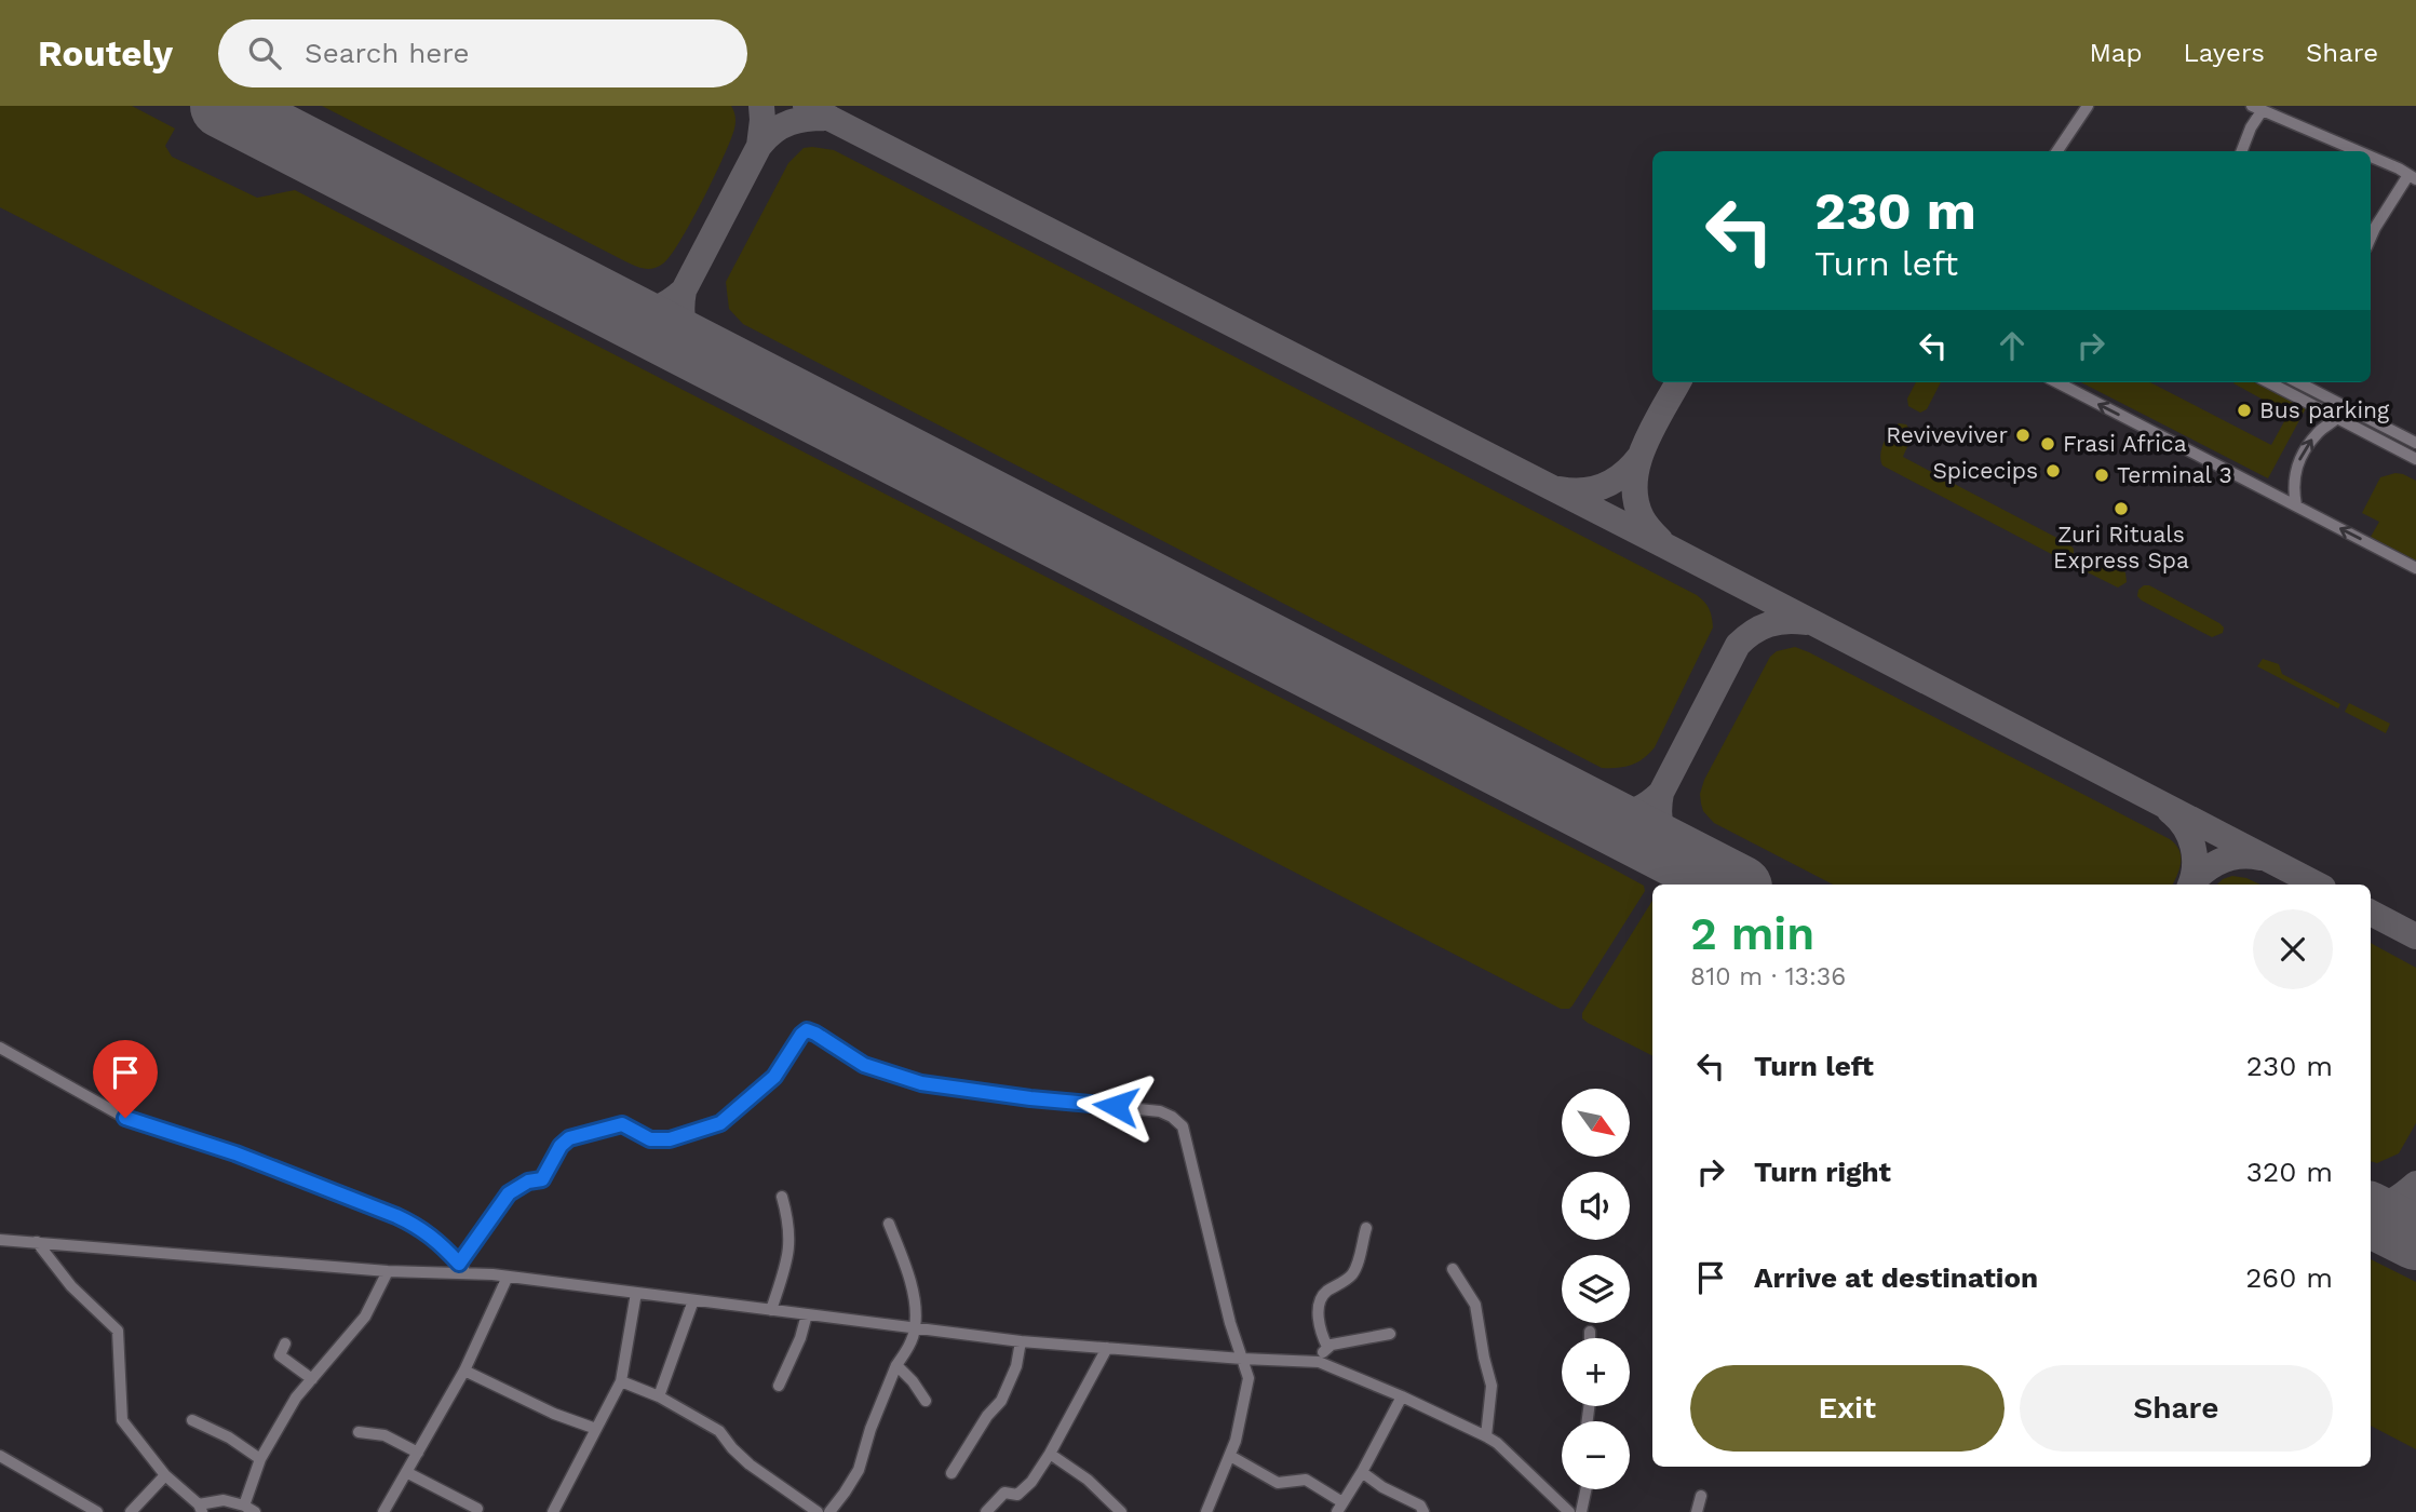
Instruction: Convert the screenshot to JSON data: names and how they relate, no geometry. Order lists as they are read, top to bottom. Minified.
{"places":["Bus parking","Reviveviver","Frasi Africa","Spicecips","Terminal 3","Zuri Rituals Express Spa"],"north":"bottom right","page":{"header":"Routely","search":"Search here","nav":["Map","Layers","Share"],"turn":["230 m","Turn left"],"heading":["2 min","810 m · 13:36"],"list":[{"name":"Turn left","value":"230 m"},{"name":"Turn right","value":"320 m"},{"name":"Arrive at destination","value":"260 m"}],"map_buttons":["+","−"],"buttons":["Exit","Share"]}}
